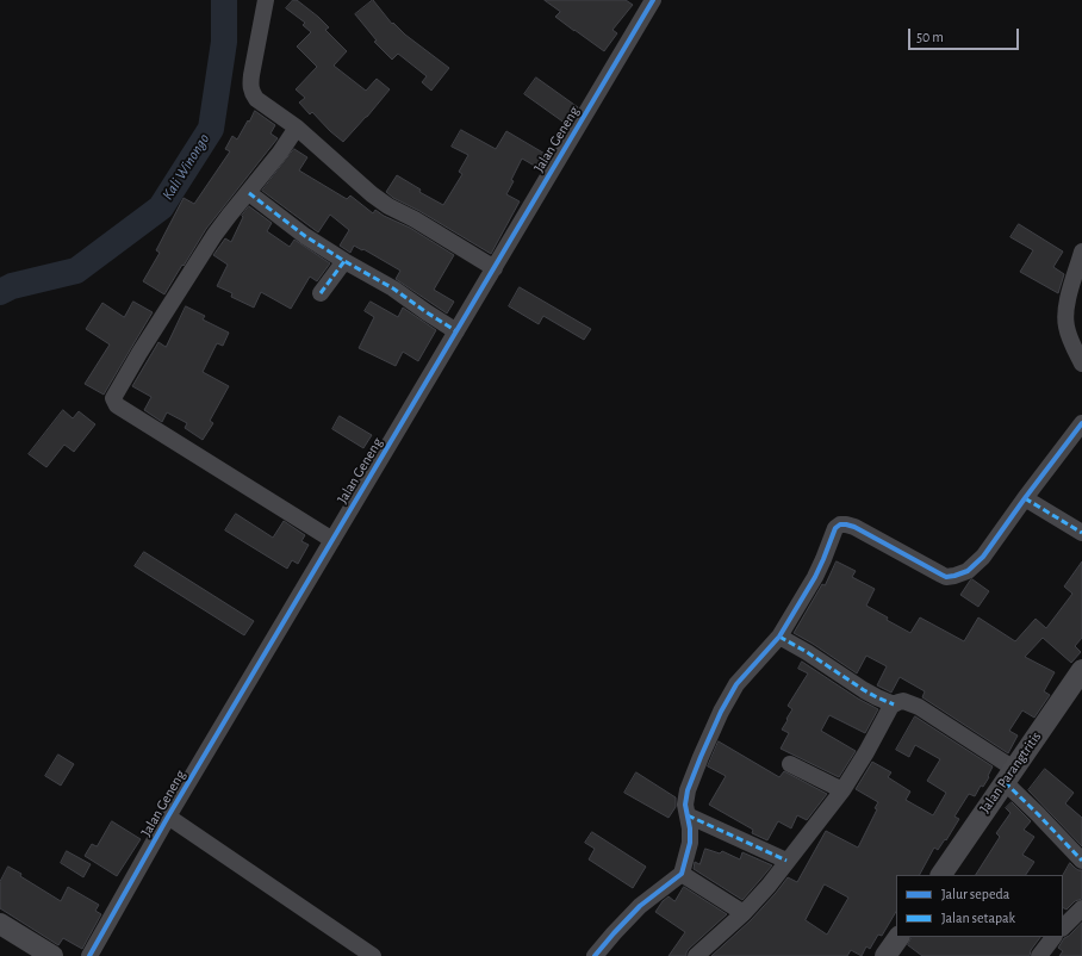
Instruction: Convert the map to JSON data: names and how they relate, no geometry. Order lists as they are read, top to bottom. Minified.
{"streets":{"main road":["Jalan Parangtritis"],"street":["Jalan Geneng"]},"water":["Kali Winongo"],"legend":["Jalur sepeda","Jalan setapak"],"scale_bar":"50 m"}
